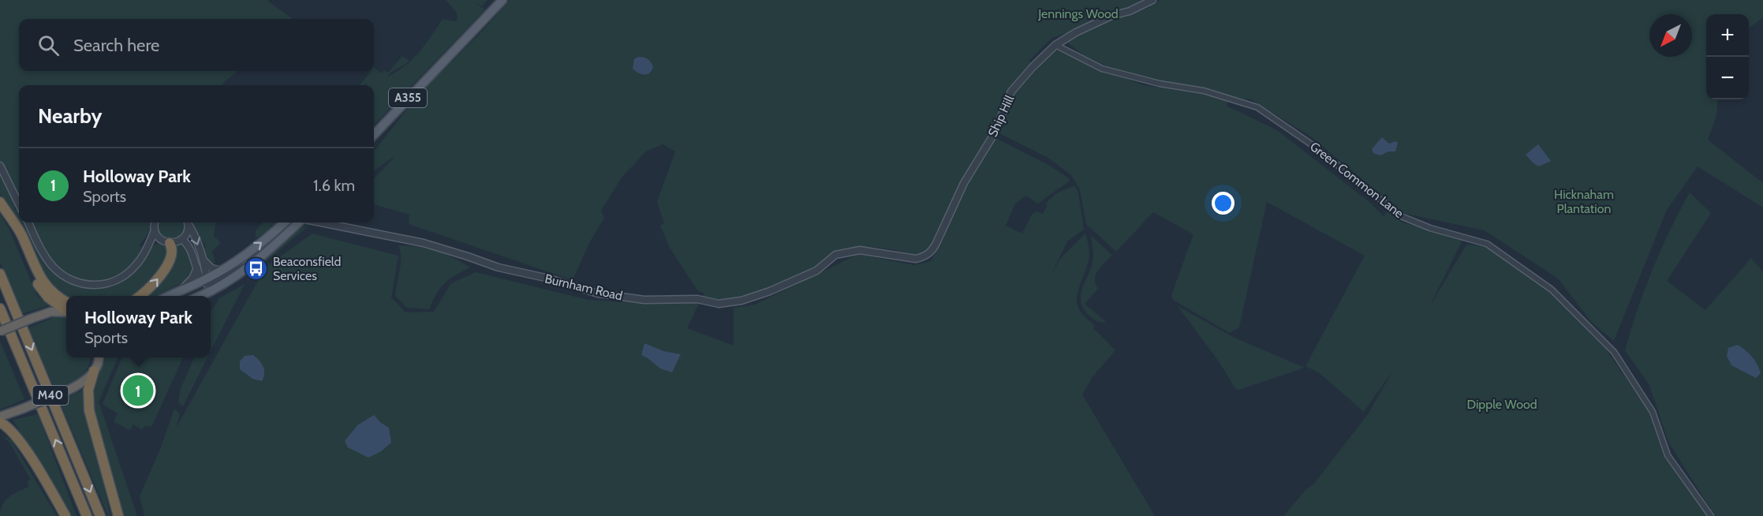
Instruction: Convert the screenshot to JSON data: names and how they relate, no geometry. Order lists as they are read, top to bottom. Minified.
{"streets":{"highway":["M40"],"main road":["A355"],"street":["Ship Hill","Green Common Lane","Burnham Road"]},"crossings":[["Ship Hill","Green Common Lane"],["Ship Hill","Burnham Road"]],"parks":["Jennings Wood","Hicknaham Plantation","Dipple Wood"],"places":{"bus stop":["Beaconsfield Services"]},"north":"bottom left","page":{"map_buttons":["+","−"],"search":"Search here","heading":"Nearby","list":[{"mark":"1","name":"Holloway Park","note":"Sports","value":"1.6 km"}],"popup":["Holloway Park","Sports"],"pins":"1"}}
